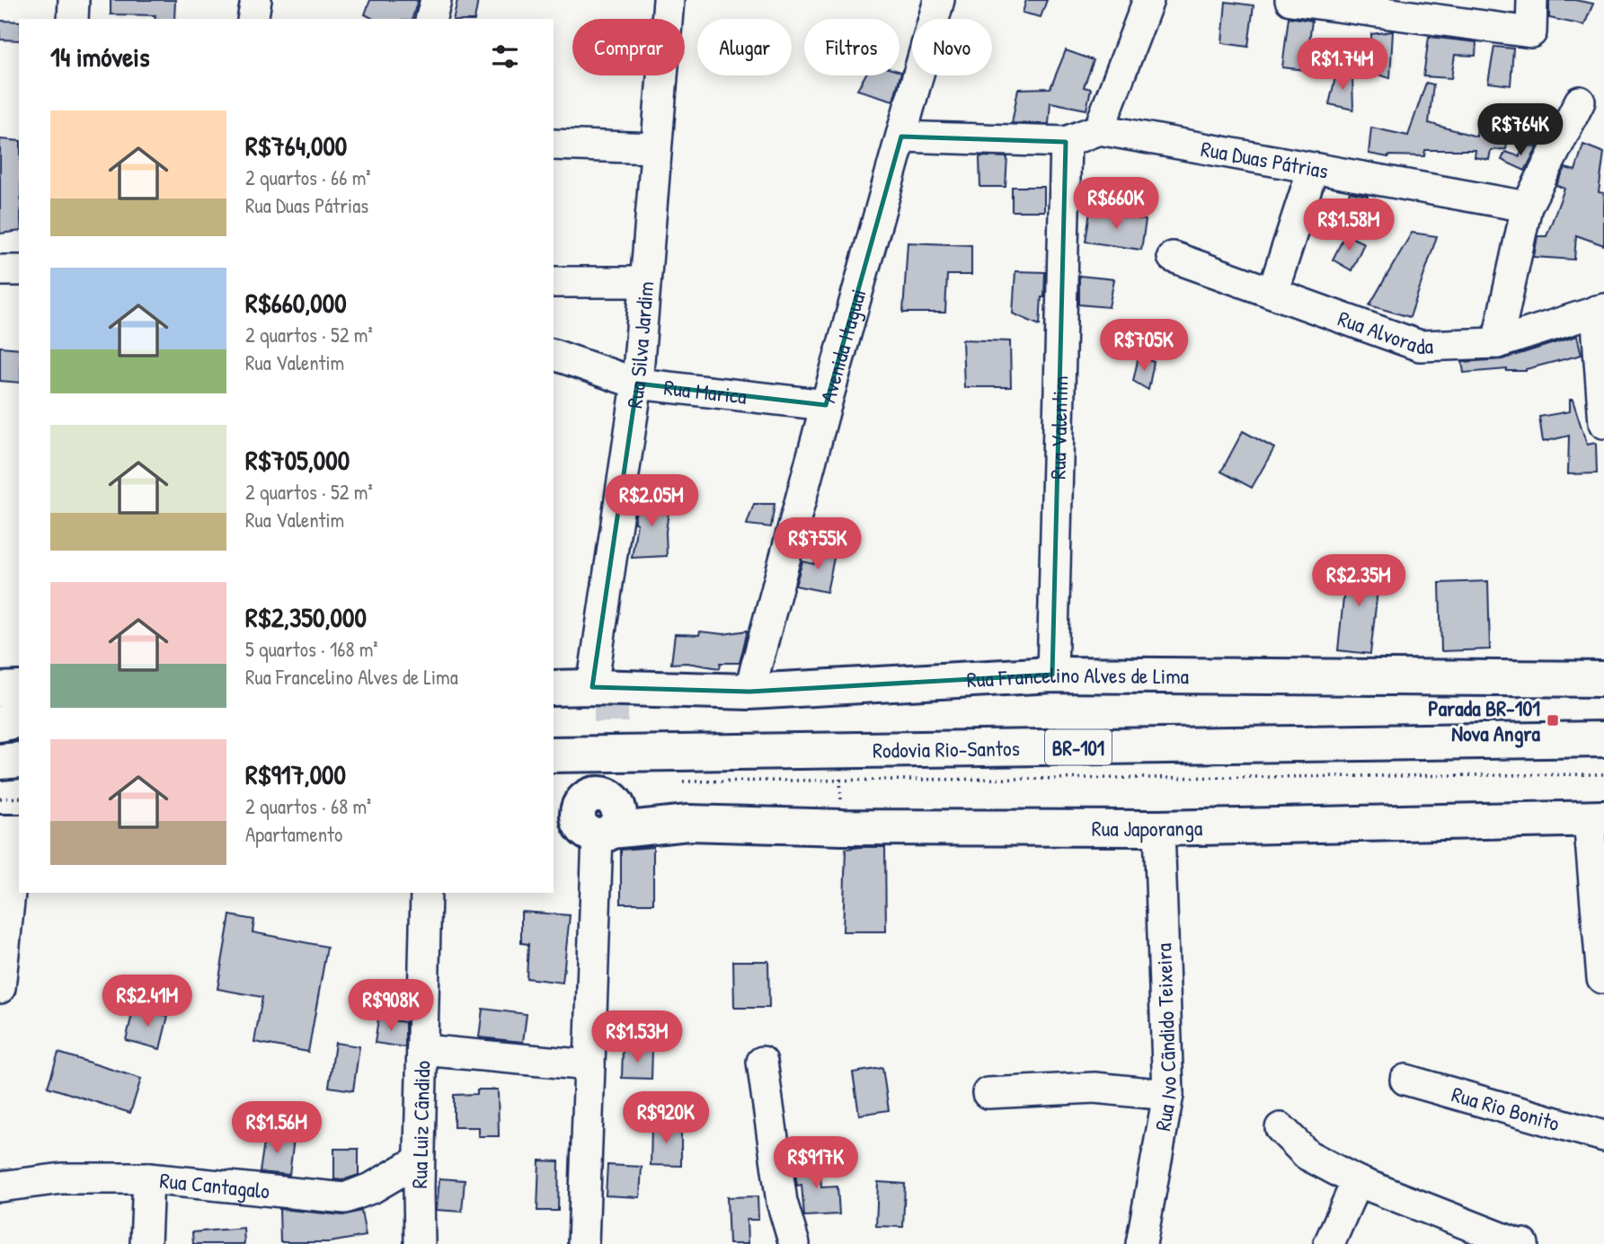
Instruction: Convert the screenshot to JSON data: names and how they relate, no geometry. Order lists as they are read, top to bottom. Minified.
{"streets":{"main road":["Rua Francelino Alves de Lima","BR-101","Rodovia Rio-Santos","Rua Japoranga"],"street":["Rua Duas Pátrias","Rua Alvorada","Rua Silva Jardim","Avenida Itaguai","Rua Marica","Rua Valentim","Rua Ivo Cãndido Teixeira","Rua Rio Bonito","Rua Luiz Cândido","Rua Cantagalo"]},"crossings":[["Rua Silva Jardim","Rua Marica"],["Rua Silva Jardim","Rua Francelino Alves de Lima"],["Avenida Itaguai","Rua Marica"],["Avenida Itaguai","Rua Francelino Alves de Lima"],["Rua Valentim","Rua Francelino Alves de Lima"],["Rua Japoranga","Rua Ivo Cãndido Teixeira"],["Rua Luiz Cândido","Rua Cantagalo"]],"places":{"transit":["Parada BR-101 Nova Angra"]},"page":{"chip":["Comprar","Alugar","Filtros","Novo"],"heading":"14 imóveis","price":["R$1.74M","R$764K","R$660K","R$1.58M","R$705K","R$2.05M","R$755K","R$2.35M","R$2.41M","R$908K","R$1.53M","R$920K","R$1.56M","R$917K"],"list":[{"name":"R$764,000","note":"2 quartos · 66 m² · Rua Duas Pátrias"},{"name":"R$660,000","note":"2 quartos · 52 m² · Rua Valentim"},{"name":"R$705,000","note":"2 quartos · 52 m² · Rua Valentim"},{"name":"R$2,350,000","note":"5 quartos · 168 m² · Rua Francelino Alves de Lima"},{"name":"R$917,000","note":"2 quartos · 68 m² · Apartamento"}]}}
